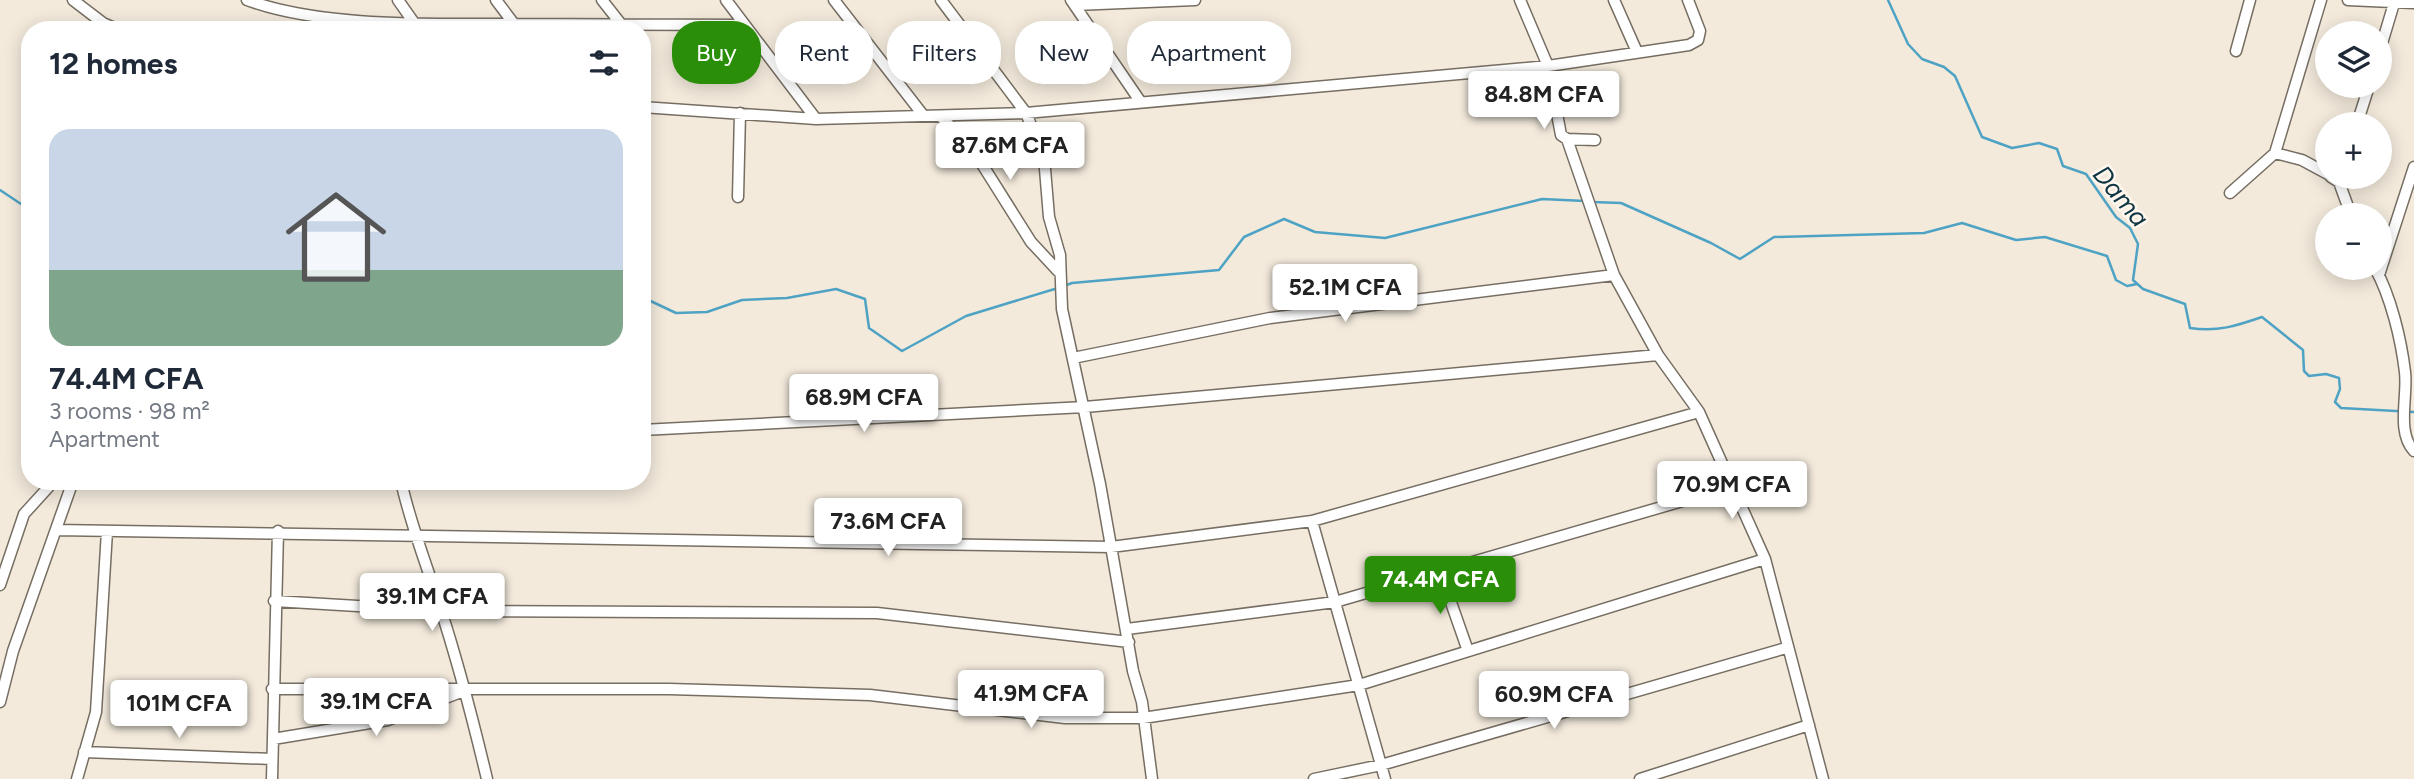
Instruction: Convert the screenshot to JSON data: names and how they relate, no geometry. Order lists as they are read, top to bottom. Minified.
{"water":["Dama"],"page":{"map_buttons":["+","−"],"chip":["Buy","Rent","Filters","New","Apartment"],"heading":"12 homes","price":["84.8M CFA","87.6M CFA","52.1M CFA","68.9M CFA","70.9M CFA","73.6M CFA","74.4M CFA","39.1M CFA","41.9M CFA","60.9M CFA","39.1M CFA","101M CFA"],"list":[{"name":"74.4M CFA","note":"3 rooms · 98 m² · Apartment"}]}}
